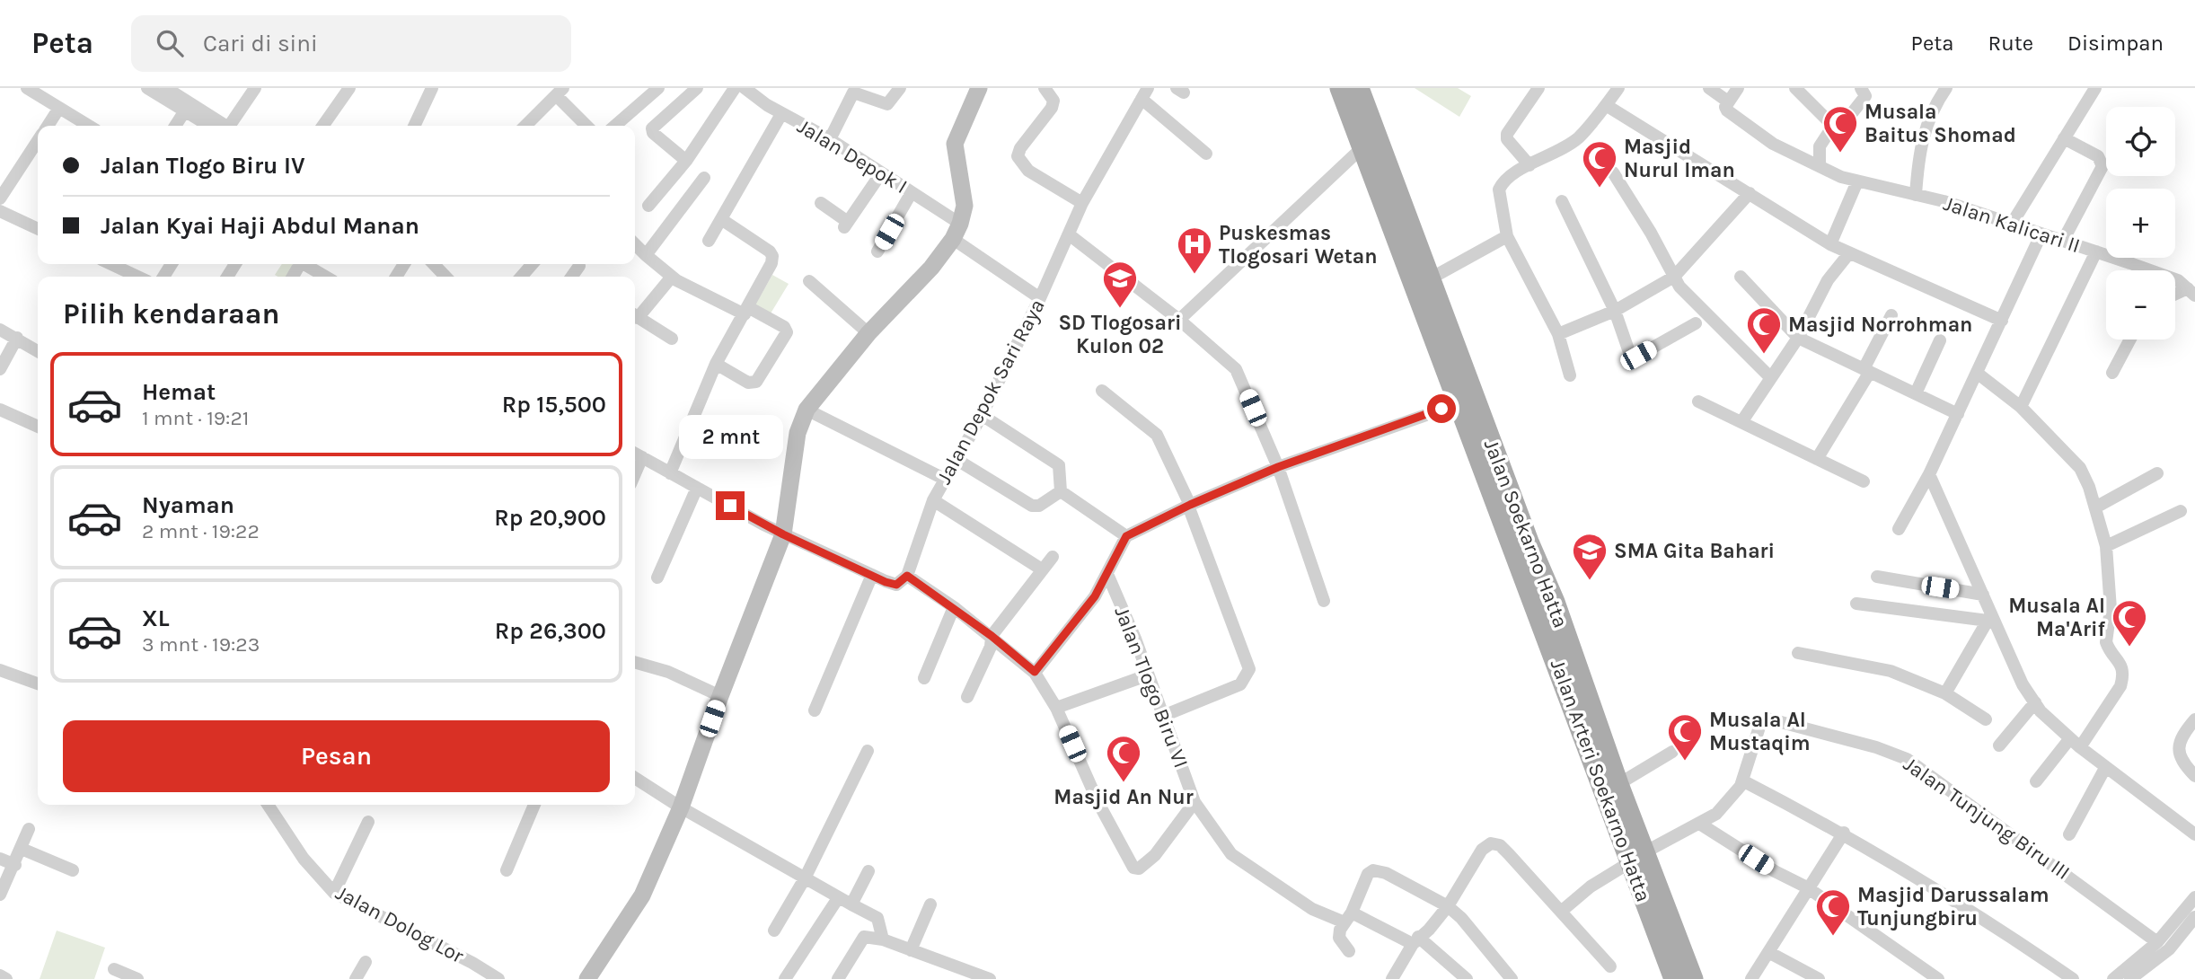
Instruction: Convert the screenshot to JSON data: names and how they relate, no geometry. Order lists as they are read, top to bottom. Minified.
{"streets":{"main road":["Jalan Soekarno Hatta","Jalan Arteri Soekarno Hatta"],"street":["Jalan Depok I","Jalan Kalicari II","Jalan Depok Sari Raya","Jalan Tlogo Biru VI","Jalan Tunjung Biru III","Jalan Dolog Lor"]},"crossings":[["Jalan Depok I","Jalan Depok Sari Raya"],["Jalan Soekarno Hatta","Jalan Arteri Soekarno Hatta"]],"places":{"mosque":["Musala Baitus Shomad","Masjid Nurul Iman","Masjid Norrohman","Musala Al Ma'Arif","Musala Al Mustaqim","Masjid An Nur","Masjid Darussalam Tunjungbiru"],"hospital":["Puskesmas Tlogosari Wetan"],"school or university":["SD Tlogosari Kulon 02","SMA Gita Bahari"]},"page":{"header":"Peta","search":"Cari di sini","nav":["Peta","Rute","Disimpan"],"map_buttons":["+","−"],"banner":["Jalan Tlogo Biru IV","Jalan Kyai Haji Abdul Manan"],"heading":"Pilih kendaraan","list":[{"name":"Hemat","note":"1 mnt · 19:21","value":"Rp 15,500"},{"name":"Nyaman","note":"2 mnt · 19:22","value":"Rp 20,900"},{"name":"XL","note":"3 mnt · 19:23","value":"Rp 26,300"}],"bubble":"2 mnt","buttons":"Pesan"}}
